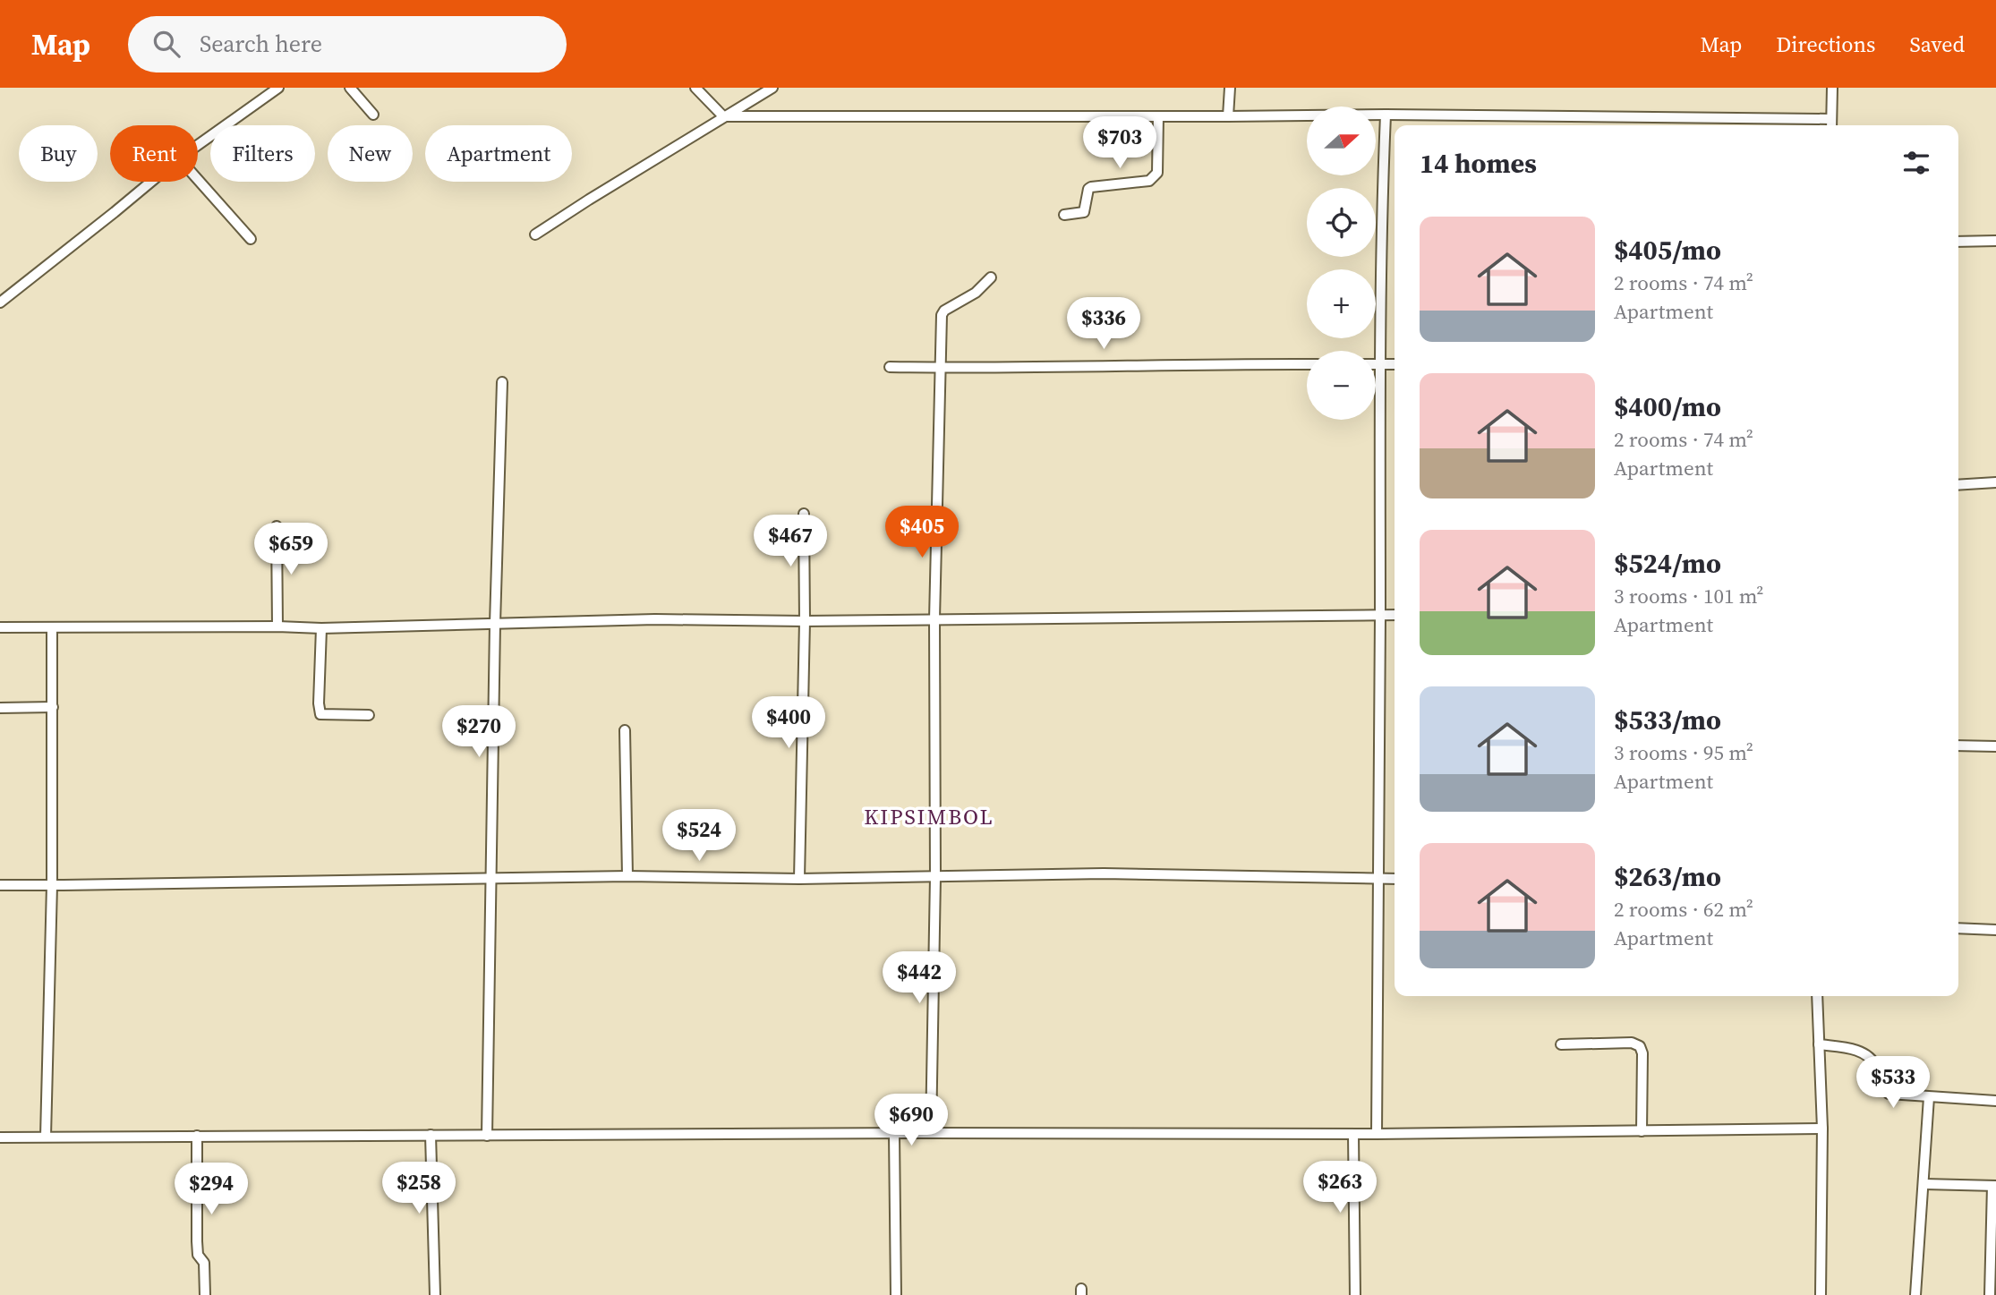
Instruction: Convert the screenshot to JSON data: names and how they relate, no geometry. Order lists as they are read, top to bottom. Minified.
{"districts":["KIPSIMBOL"],"north":"right","page":{"header":"Map","search":"Search here","nav":["Map","Directions","Saved"],"map_buttons":["+","−"],"price":["$703","$336","$405","$467","$659","$400","$270","$524","$442","$533","$690","$263","$258","$294"],"chip":["Buy","Rent","Filters","New","Apartment"],"heading":"14 homes","list":[{"name":"$405/mo","note":"2 rooms · 74 m² · Apartment"},{"name":"$400/mo","note":"2 rooms · 74 m² · Apartment"},{"name":"$524/mo","note":"3 rooms · 101 m² · Apartment"},{"name":"$533/mo","note":"3 rooms · 95 m² · Apartment"},{"name":"$263/mo","note":"2 rooms · 62 m² · Apartment"}]}}
